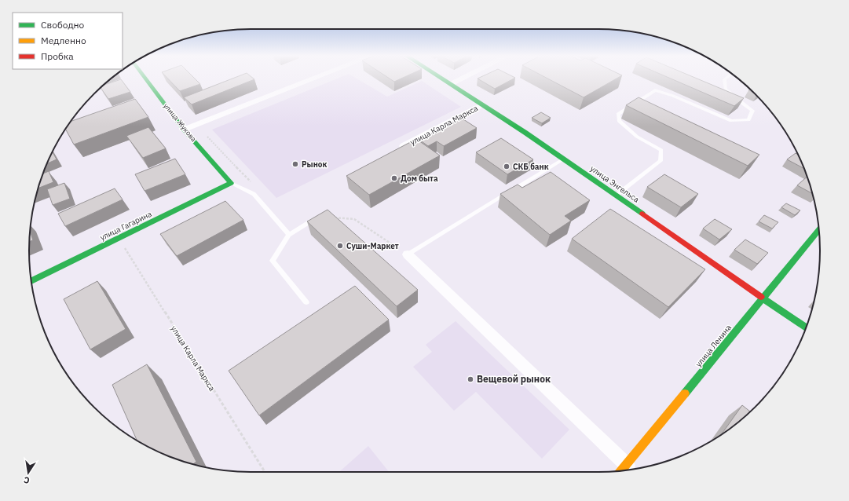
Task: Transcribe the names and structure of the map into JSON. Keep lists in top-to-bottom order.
{
  "streets": {
    "main road": [
      "улица Жукова",
      "улица Энгельса",
      "улица Гагарина",
      "улица Ленина"
    ],
    "street": ["улица Карла Маркса"]
  },
  "crossings": [
    ["улица Жукова", "улица Гагарина"],
    ["улица Карла Маркса", "улица Энгельса"],
    ["улица Карла Маркса", "улица Гагарина"],
    ["улица Энгельса", "улица Ленина"]
  ],
  "places": [
    "Рынок",
    "СКБ банк",
    "Дом быта",
    "Суши-Маркет",
    "Вещевой рынок"
  ],
  "legend": ["Свободно", "Медленно", "Пробка"],
  "north": "bottom"
}
